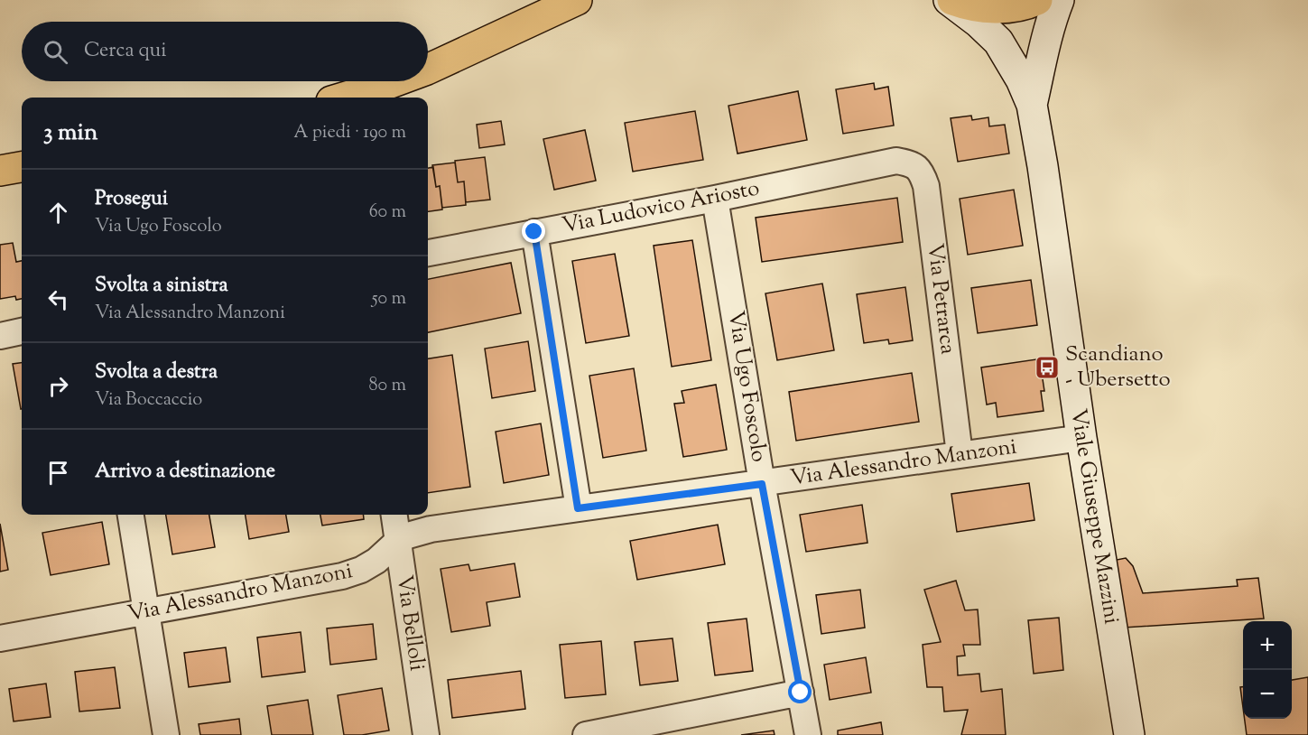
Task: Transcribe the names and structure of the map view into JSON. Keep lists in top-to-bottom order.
{
  "streets": {
    "street": [
      "Via Ludovico Ariosto",
      "Via Petrarca",
      "Via Ugo Foscolo",
      "Via Alessandro Manzoni",
      "Viale Giuseppe Mazzini",
      "Via Belloli"
    ]
  },
  "crossings": [
    ["Via Ludovico Ariosto", "Via Petrarca"],
    ["Via Ludovico Ariosto", "Via Ugo Foscolo"],
    ["Via Petrarca", "Via Alessandro Manzoni"],
    ["Via Ugo Foscolo", "Via Alessandro Manzoni"],
    ["Via Alessandro Manzoni", "Viale Giuseppe Mazzini"],
    ["Via Alessandro Manzoni", "Via Belloli"]
  ],
  "places": {
    "bus stop": ["Scandiano - Ubersetto"]
  },
  "page": {
    "search": "Cerca qui",
    "heading": ["3 min", "A piedi · 190 m"],
    "list": [
      ["Prosegui", "Via Ugo Foscolo", "60 m"],
      ["Svolta a sinistra", "Via Alessandro Manzoni", "50 m"],
      ["Svolta a destra", "Via Boccaccio", "80 m"],
      "Arrivo a destinazione"
    ],
    "map_buttons": ["+", "−"]
  }
}
